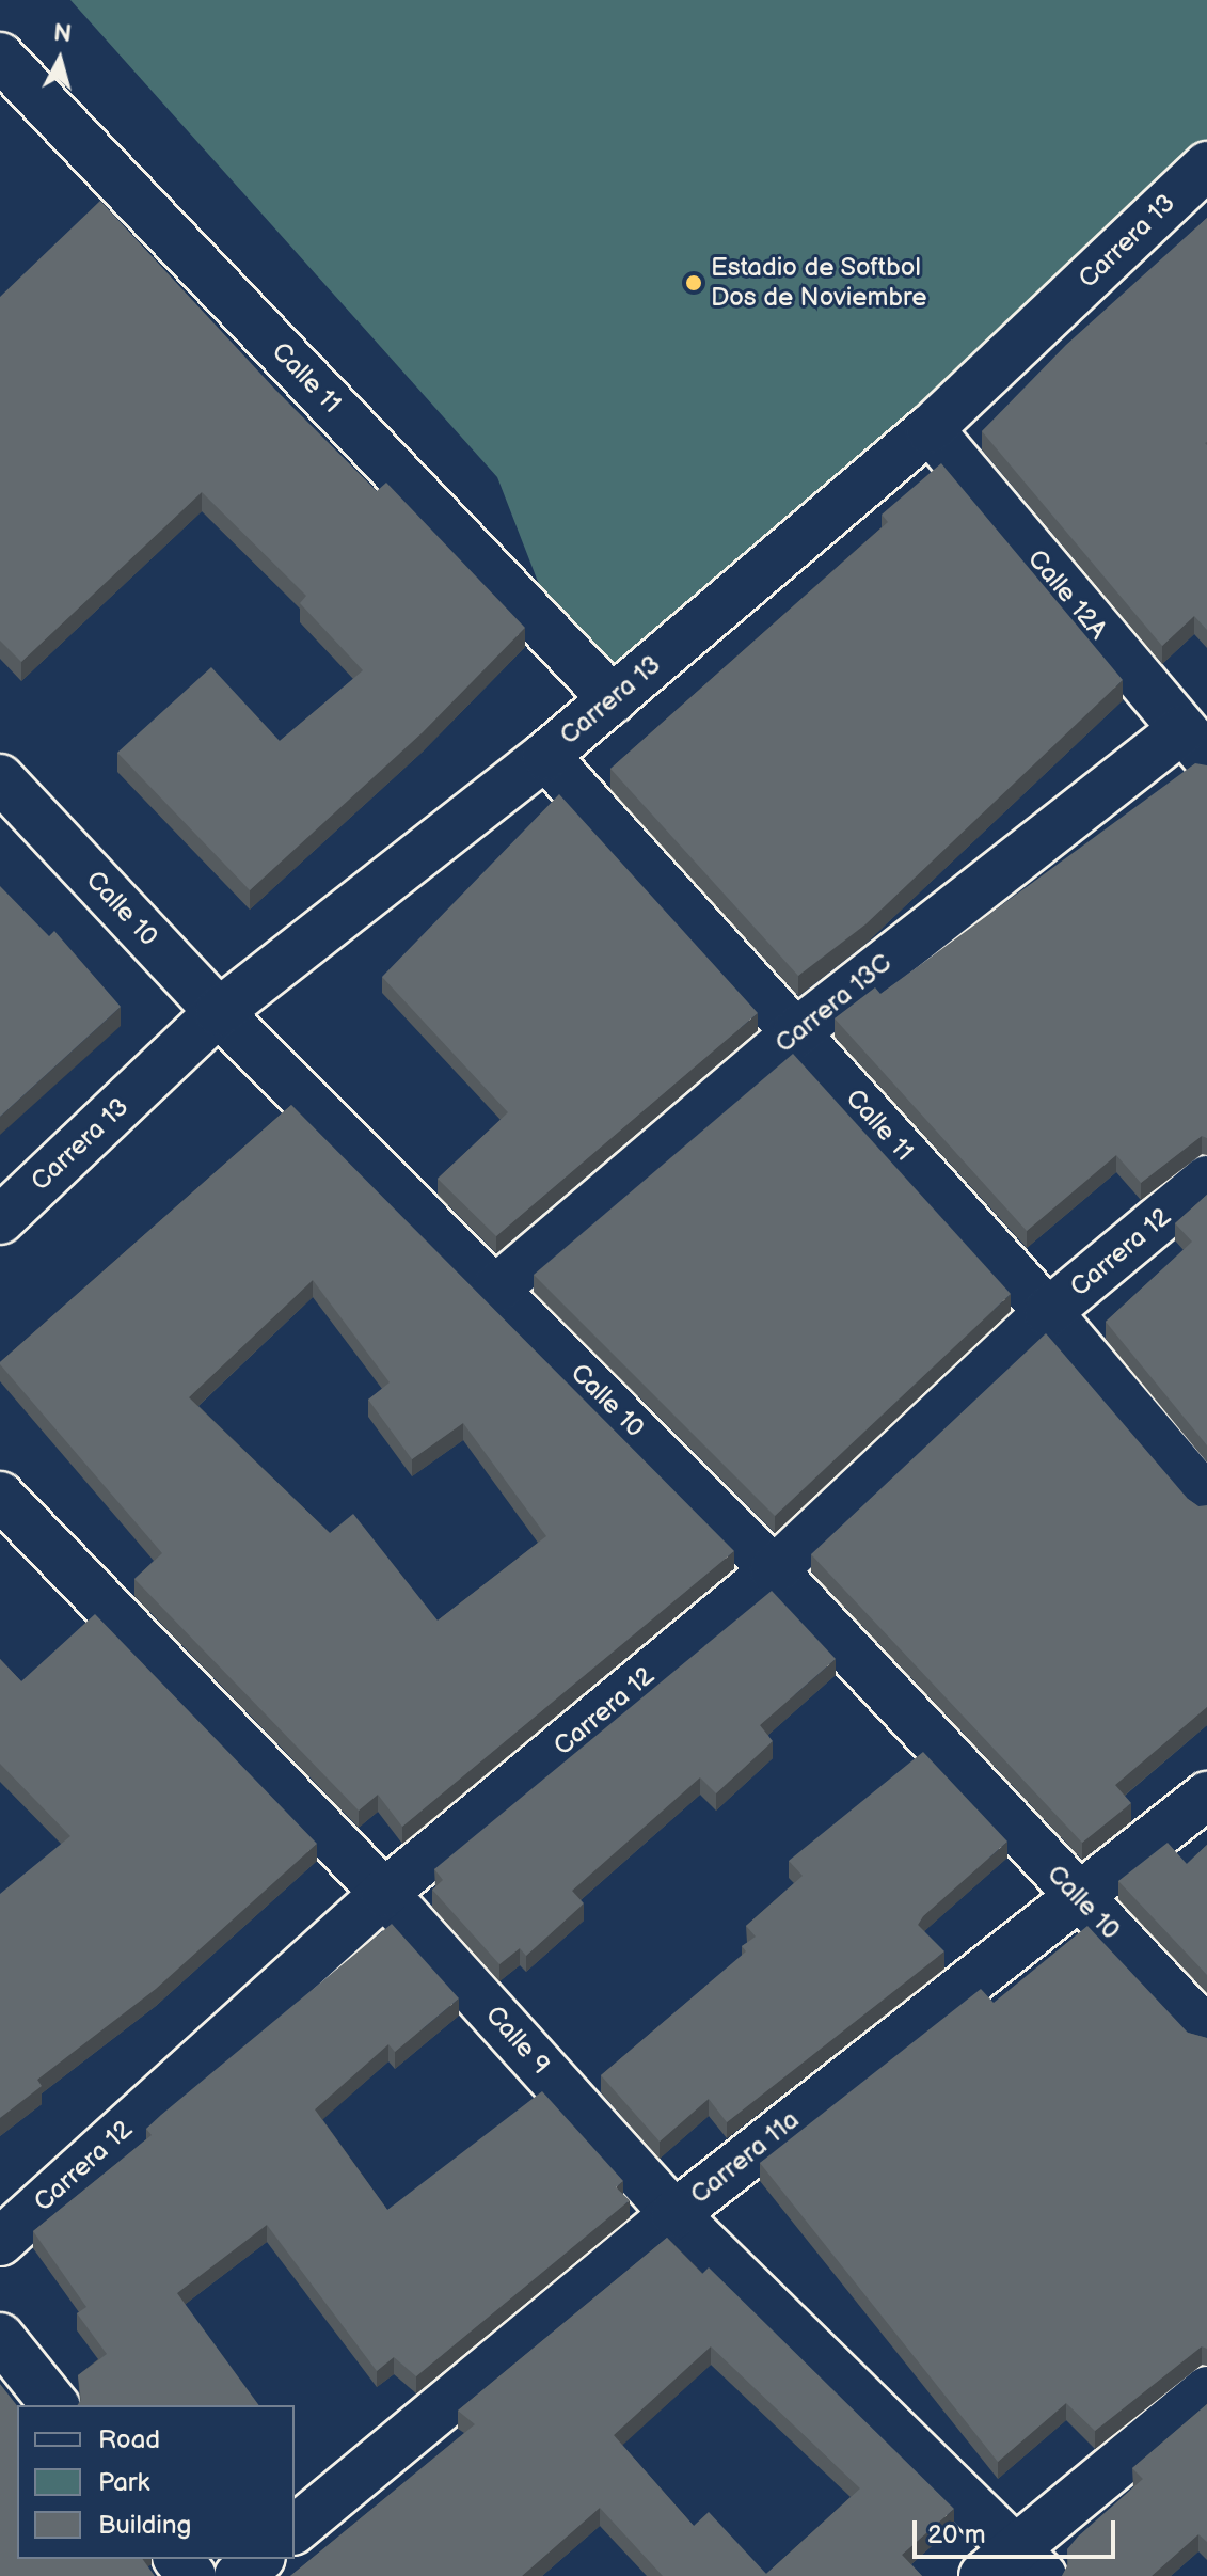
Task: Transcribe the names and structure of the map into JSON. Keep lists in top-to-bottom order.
{
  "streets": {
    "street": [
      "Carrera 13",
      "Calle 11",
      "Calle 12A",
      "Calle 10",
      "Carrera 13C",
      "Carrera 12",
      "Calle 9",
      "Carrera 11a"
    ]
  },
  "crossings": [
    ["Carrera 13", "Calle 11"],
    ["Carrera 13", "Calle 12A"],
    ["Carrera 13", "Calle 10"],
    ["Calle 11", "Carrera 13C"],
    ["Calle 11", "Carrera 12"],
    ["Calle 12A", "Carrera 13C"],
    ["Calle 10", "Carrera 13C"],
    ["Calle 10", "Carrera 12"],
    ["Calle 10", "Carrera 11a"],
    ["Carrera 12", "Calle 9"],
    ["Calle 9", "Carrera 11a"]
  ],
  "places": ["Estadio de Softbol Dos de Noviembre"],
  "legend": ["Road", "Park", "Building"],
  "scale_bar": "20 m",
  "north": "top"
}
